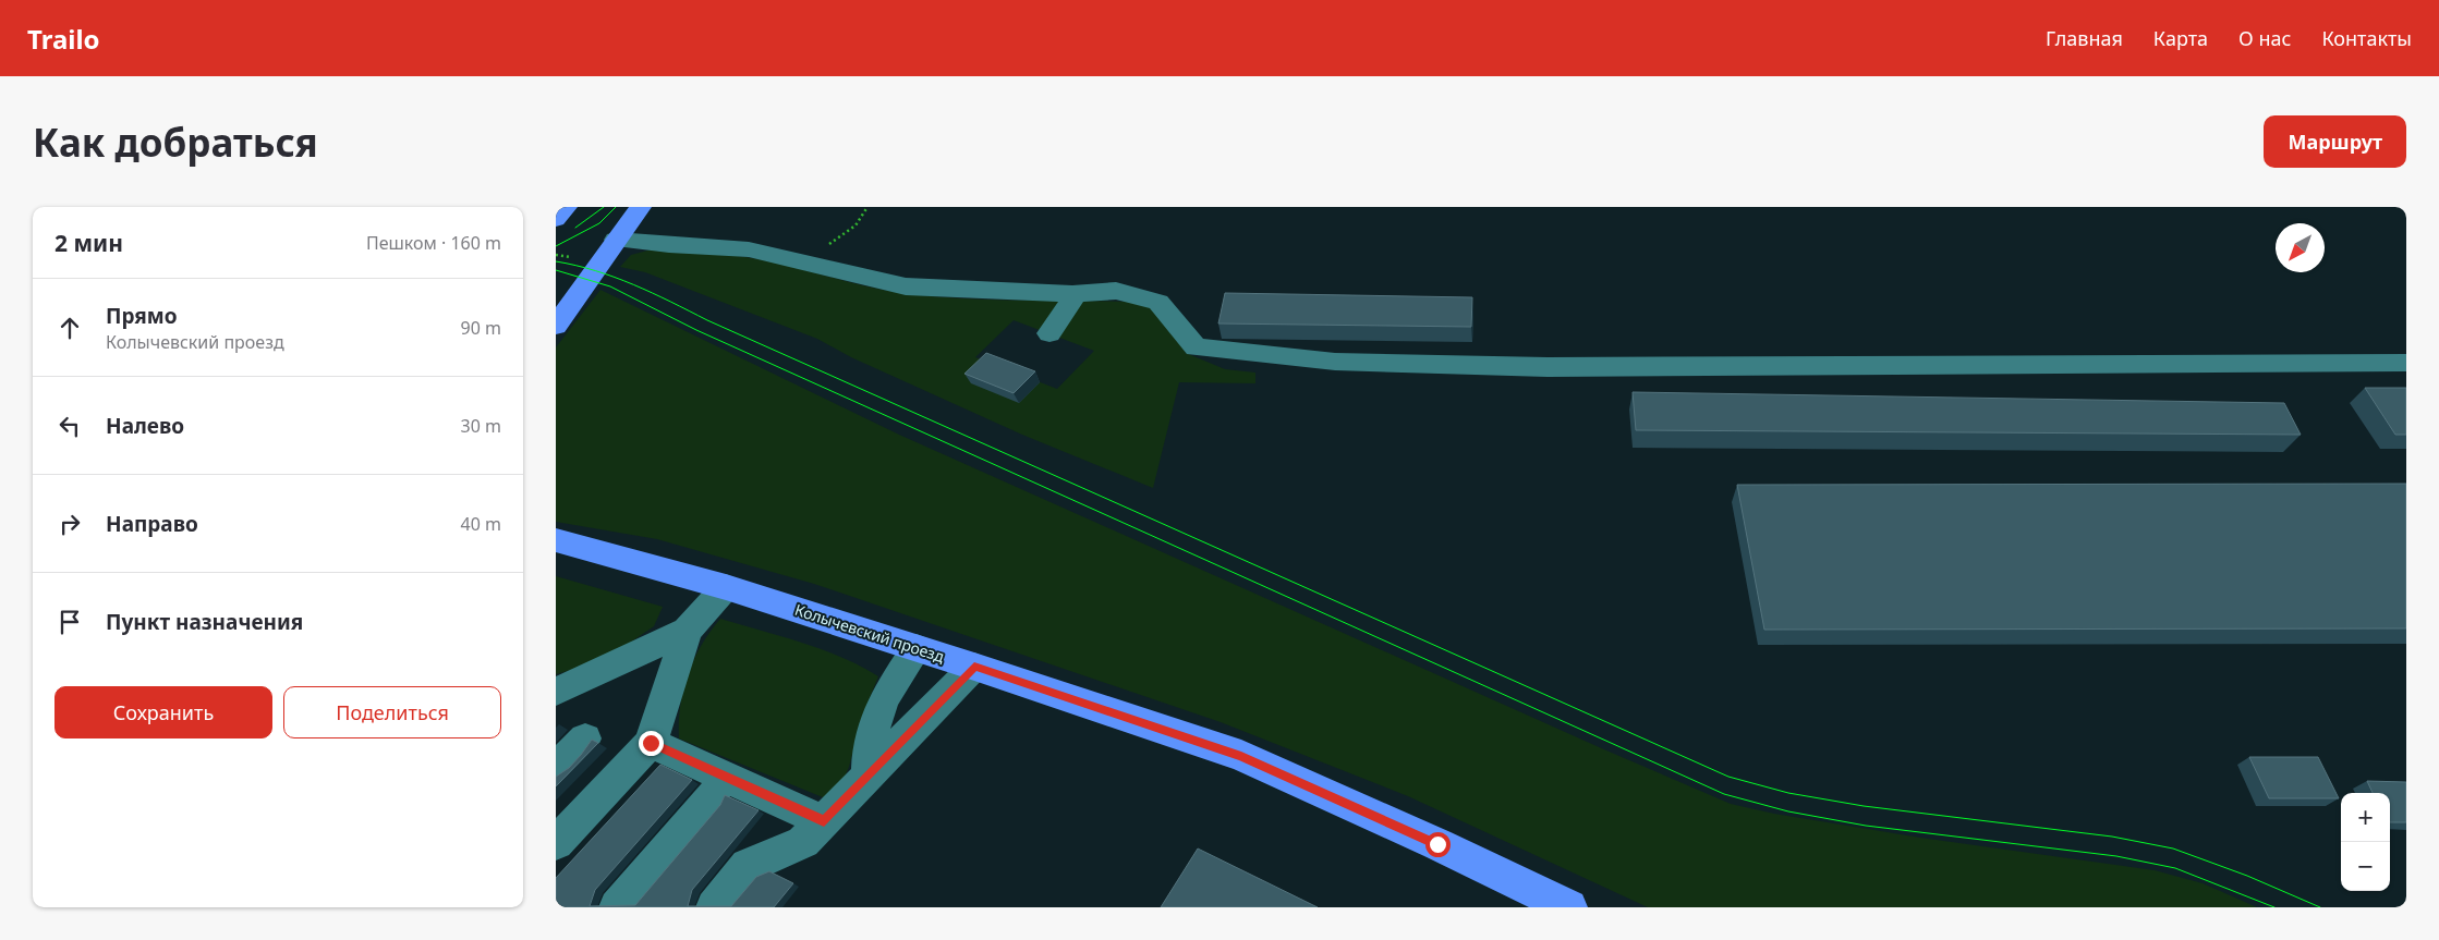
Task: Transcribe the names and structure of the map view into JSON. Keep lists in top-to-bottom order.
{
  "streets": {
    "main road": ["Колычевский проезд"]
  },
  "north": "bottom left",
  "page": {
    "header": "Trailo",
    "nav": [
      "Главная",
      "Карта",
      "О нас",
      "Контакты"
    ],
    "buttons": [
      "Маршрут",
      ["Сохранить", "Поделиться"]
    ],
    "title": "Как добраться",
    "heading": ["2 мин", "Пешком · 160 m"],
    "list": [
      ["Прямо", "Колычевский проезд", "90 m"],
      ["Налево", "30 m"],
      ["Направо", "40 m"],
      "Пункт назначения"
    ],
    "map_buttons": ["+", "−"]
  }
}
